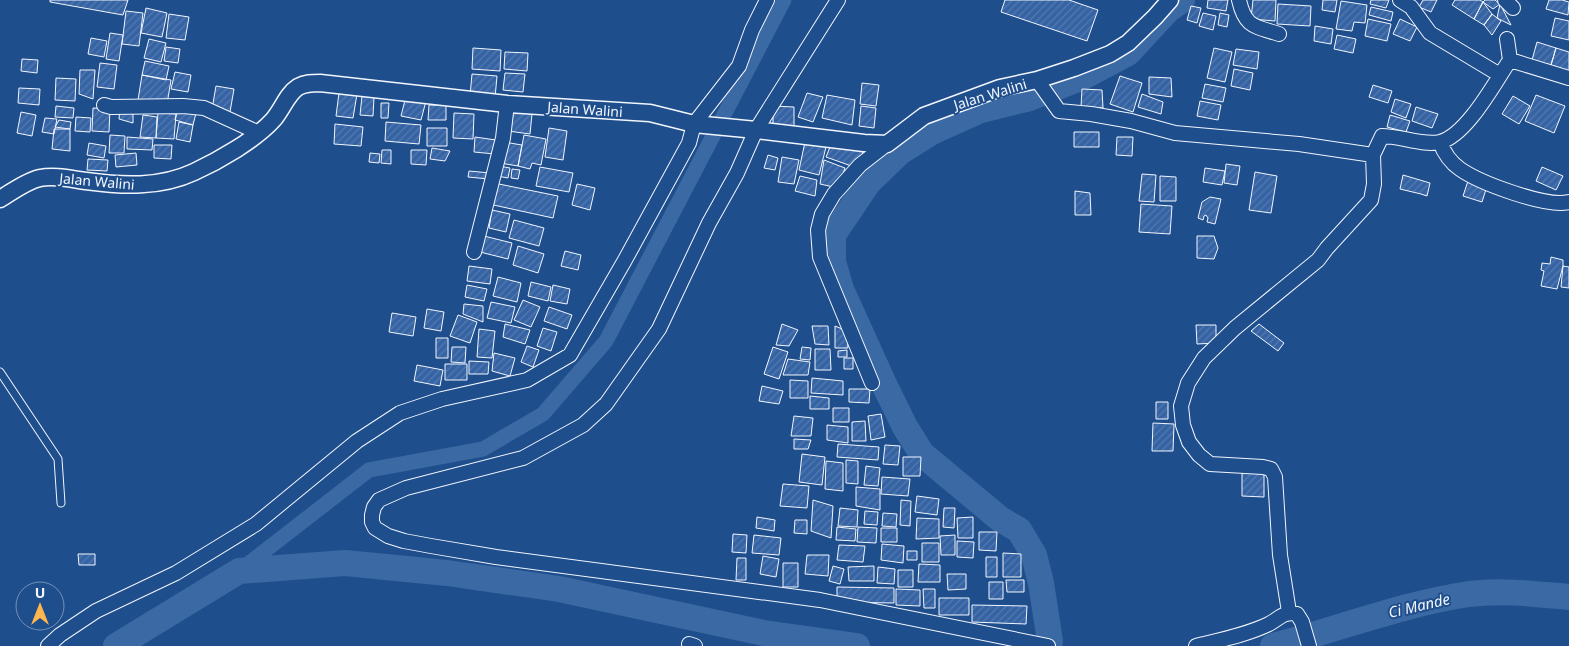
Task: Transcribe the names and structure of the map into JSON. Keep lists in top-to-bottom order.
{
  "streets": {
    "street": ["Jalan Walini"]
  },
  "water": ["Ci Mande"],
  "north": "top"
}
